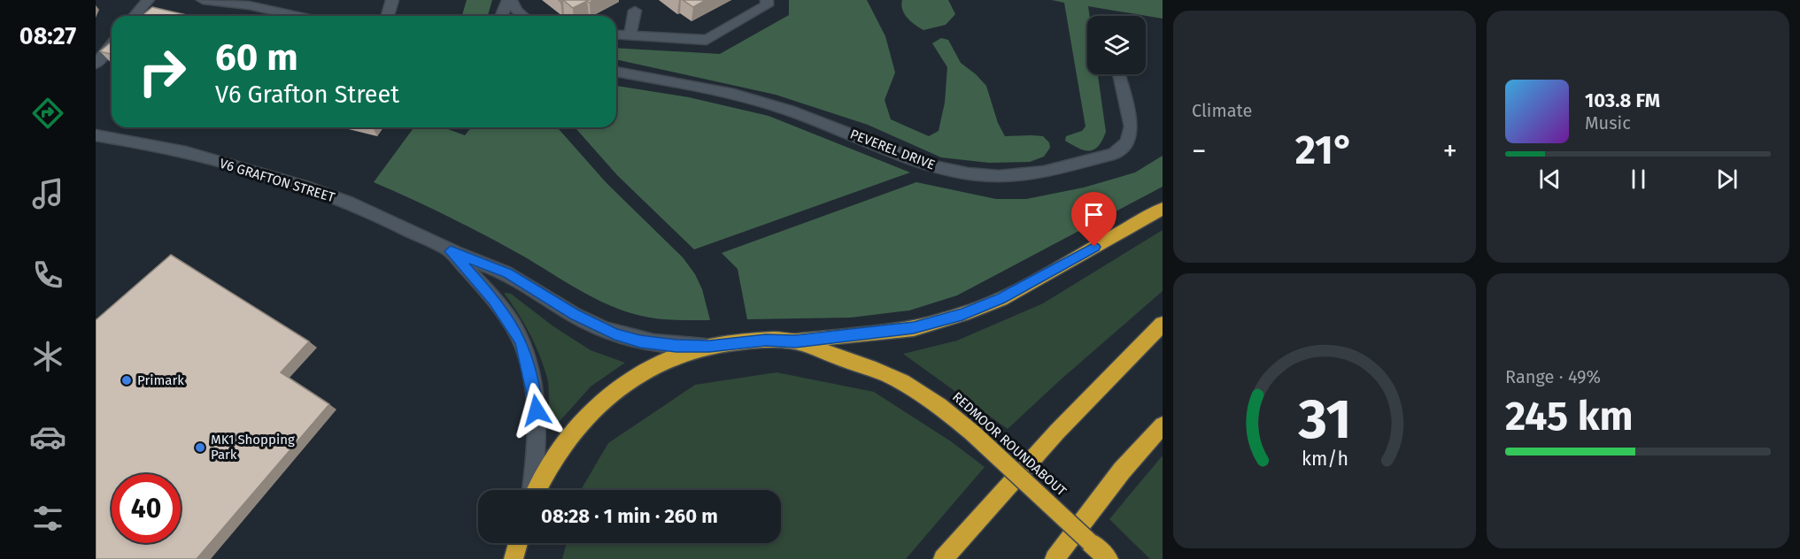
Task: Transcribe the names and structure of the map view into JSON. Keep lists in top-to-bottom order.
{
  "streets": {
    "highway": ["REDMOOR ROUNDABOUT"],
    "street": ["PEVEREL DRIVE", "V6 GRAFTON STREET"]
  },
  "crossings": [
    ["V6 GRAFTON STREET", "REDMOOR ROUNDABOUT"]
  ],
  "places": ["Primark", "MK1 Shopping Park"],
  "page": {
    "tabs": "08:27",
    "tile": [
      "Climate",
      ["Range · 49%", "245 km"]
    ],
    "turn": ["60 m", "V6 Grafton Street"],
    "song": ["103.8 FM", "Music"],
    "heat": ["−", "21°", "+"],
    "limit": "40",
    "trip": "08:28 · 1 min · 260 m",
    "gauge": ["31", "km/h"]
  }
}
